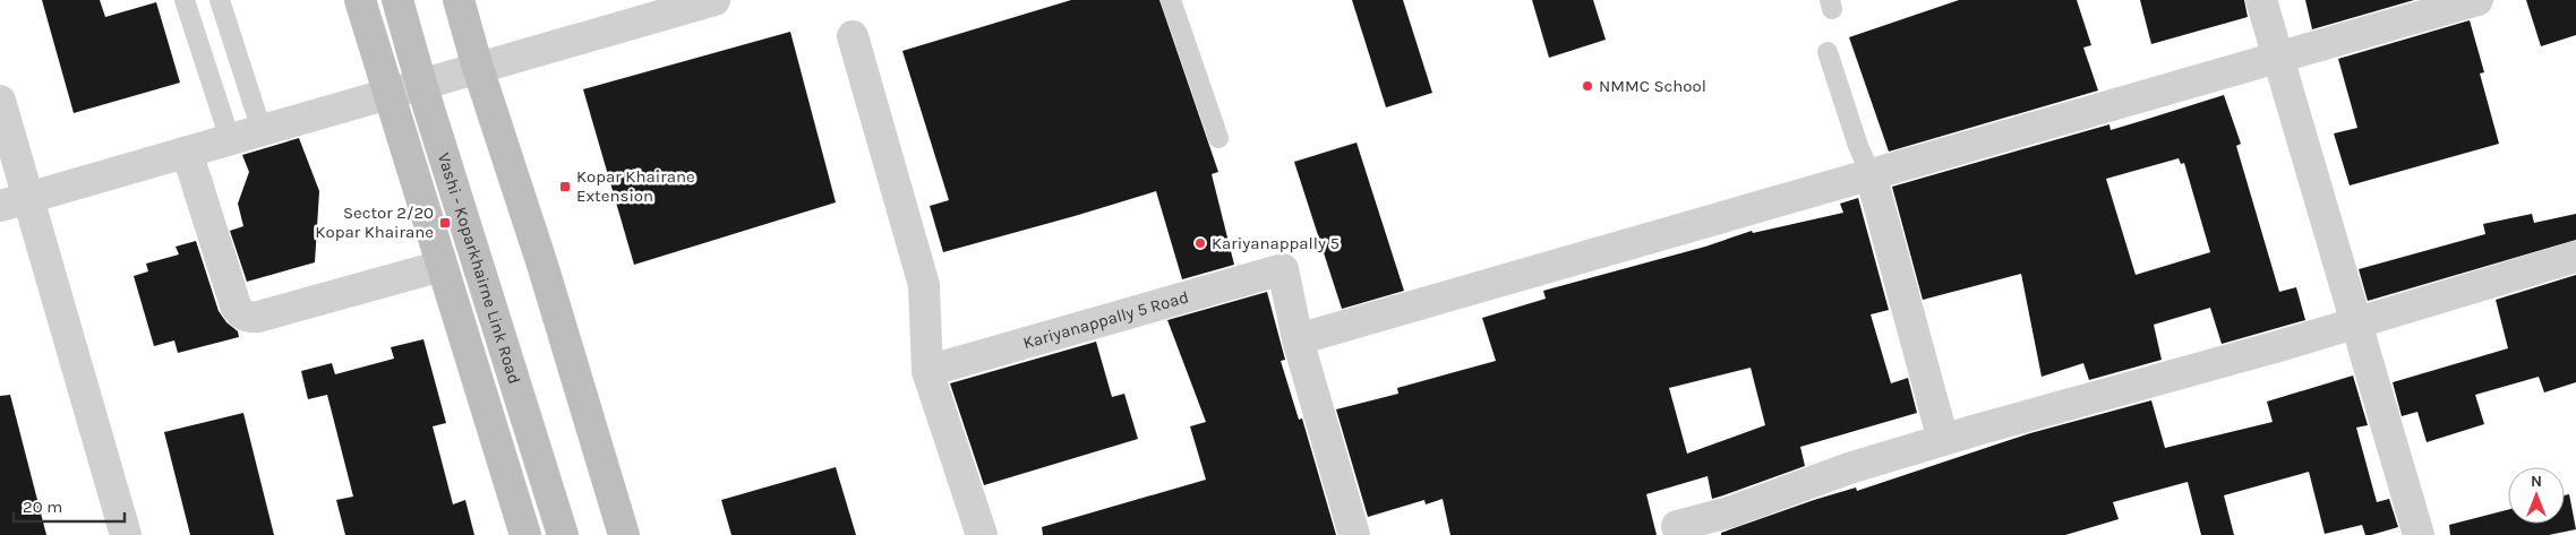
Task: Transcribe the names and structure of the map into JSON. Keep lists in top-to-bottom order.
{
  "streets": {
    "main road": ["Vashi - Koparkhairne Link Road"],
    "street": ["Kariyanappally 5 Road"]
  },
  "places": {
    "other": ["NMMC School", "Kariyanappally 5"],
    "transit": ["Kopar Khairane Extension", "Sector 2/20 Kopar Khairane"]
  },
  "scale_bar": "20 m",
  "north": "top"
}
